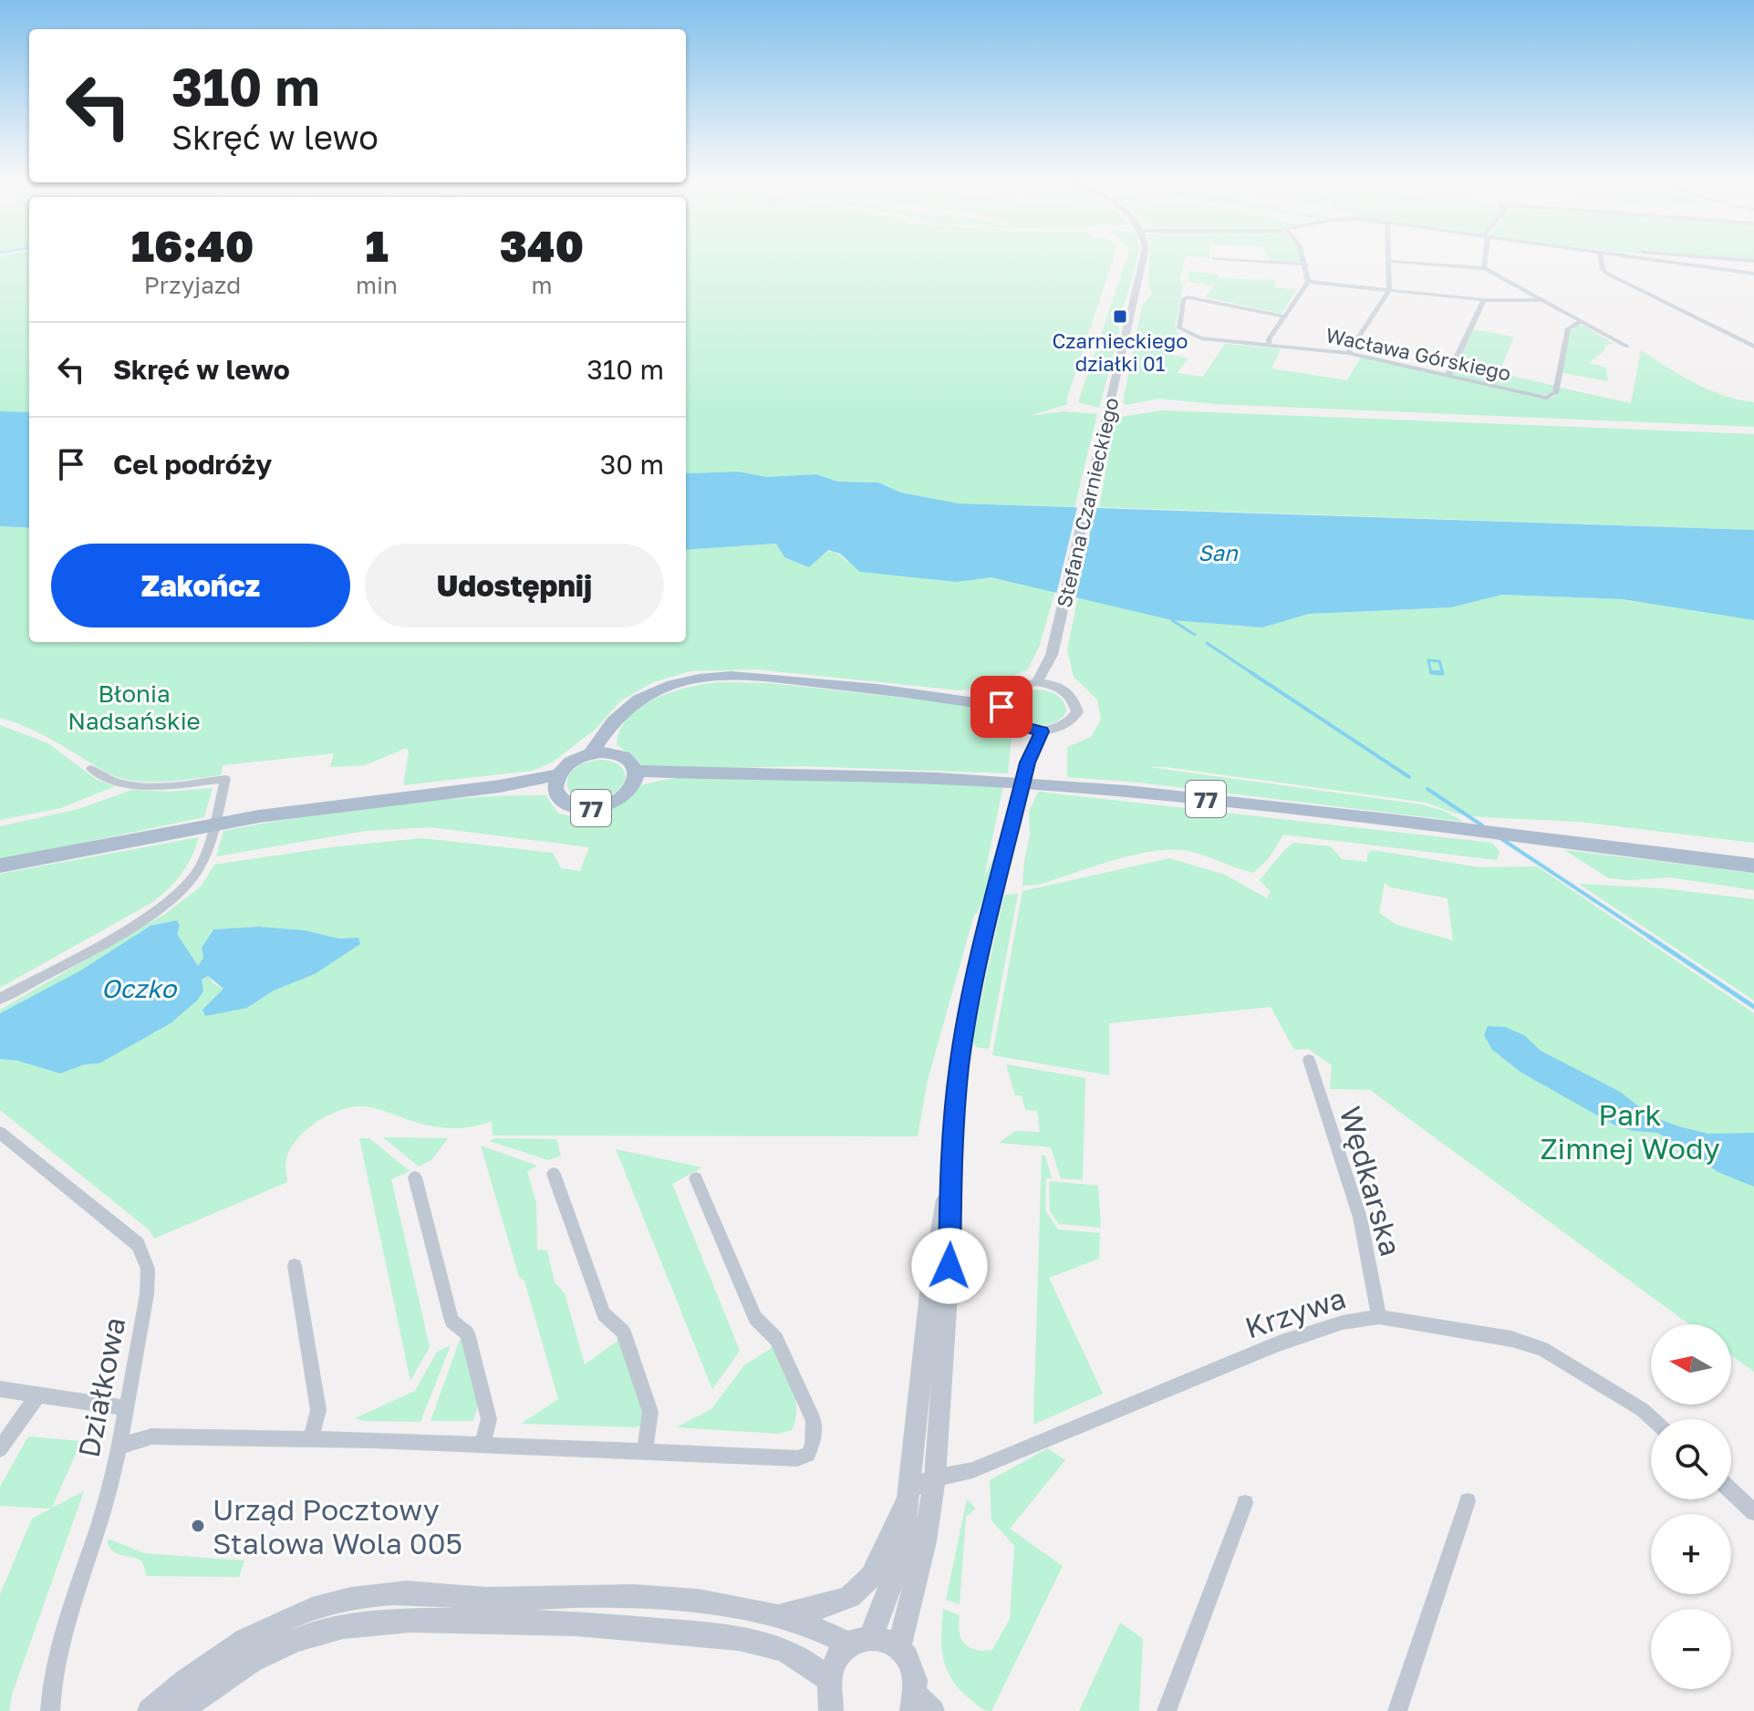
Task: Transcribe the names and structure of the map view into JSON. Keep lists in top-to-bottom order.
{
  "streets": {
    "main road": ["77"],
    "street": [
      "Wacława Górskiego",
      "Stefana Czarnieckiego",
      "Wędkarska",
      "Krzywa",
      "Działkowa"
    ]
  },
  "crossings": [
    ["Wędkarska", "Krzywa"]
  ],
  "water": ["San", "Oczko"],
  "parks": ["Błonia Nadsańskie", "Park Zimnej Wody"],
  "places": {
    "transit": ["Czarnieckiego działki 01"],
    "other": ["Urząd Pocztowy Stalowa Wola 005"]
  },
  "north": "left",
  "page": {
    "turn": ["310 m", "Skręć w lewo"],
    "eta": [
      "16:40",
      "Przyjazd",
      "1",
      "min",
      "340",
      "m"
    ],
    "list": [
      {
        "name": "Skręć w lewo",
        "value": "310 m"
      },
      {
        "name": "Cel podróży",
        "value": "30 m"
      }
    ],
    "buttons": ["Zakończ", "Udostępnij"],
    "map_buttons": ["+", "−"]
  }
}
